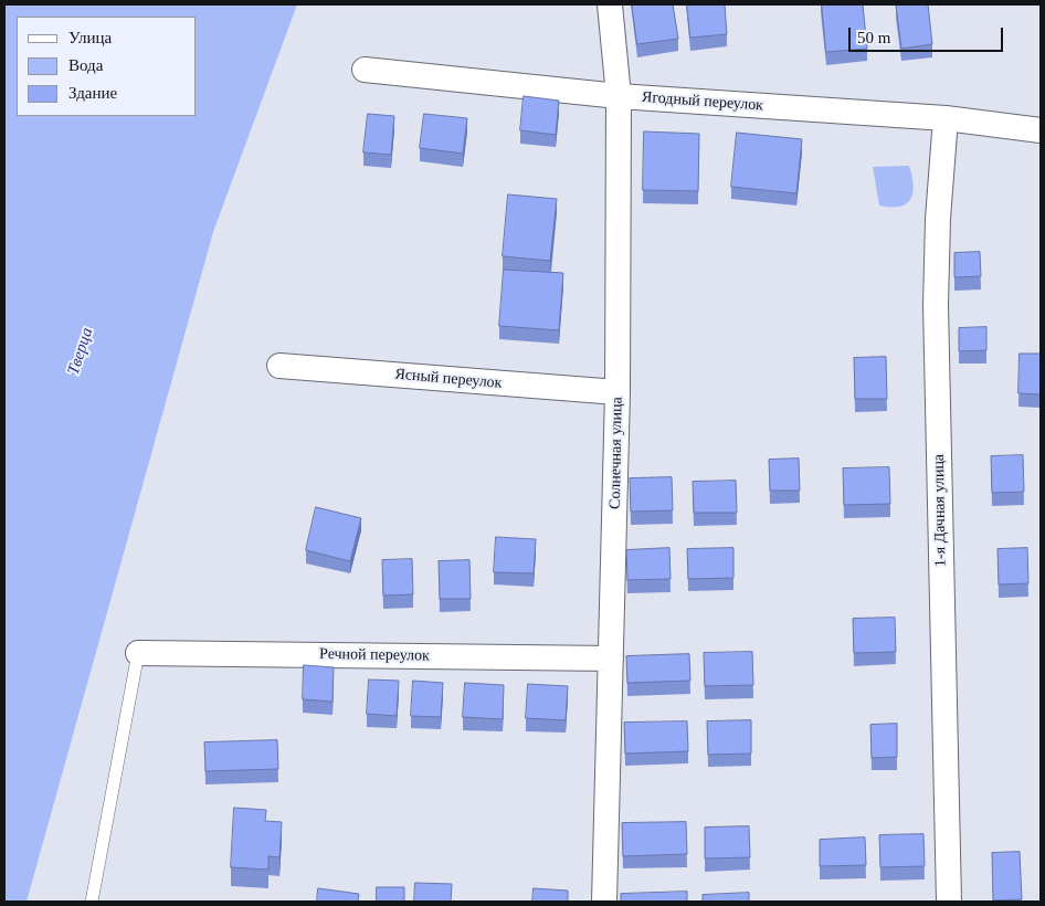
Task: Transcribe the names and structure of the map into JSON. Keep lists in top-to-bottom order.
{
  "streets": {
    "street": [
      "Ягодный переулок",
      "Ясный переулок",
      "Солнечная улица",
      "1-я Дачная улица",
      "Речной переулок"
    ]
  },
  "crossings": [
    ["Ягодный переулок", "Солнечная улица"],
    ["Ягодный переулок", "1-я Дачная улица"],
    ["Ясный переулок", "Солнечная улица"],
    ["Солнечная улица", "Речной переулок"]
  ],
  "water": ["Тверца"],
  "legend": ["Улица", "Вода", "Здание"],
  "scale_bar": "50 m"
}
